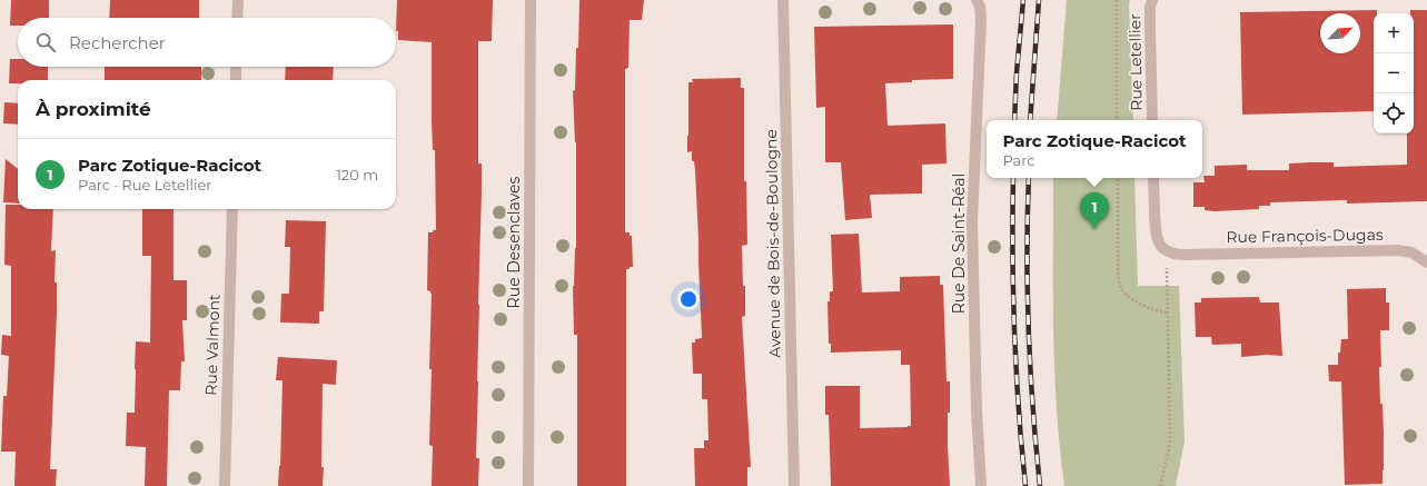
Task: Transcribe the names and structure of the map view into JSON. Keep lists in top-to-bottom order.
{
  "streets": {
    "street": [
      "Rue Letellier",
      "Rue François-Dugas",
      "Rue Desenclaves",
      "Avenue de Bois-de-Boulogne",
      "Rue De Saint-Réal",
      "Rue Valmont"
    ]
  },
  "north": "top right",
  "page": {
    "map_buttons": ["+", "−"],
    "search": "Rechercher",
    "heading": "À proximité",
    "popup": ["Parc Zotique-Racicot", "Parc"],
    "list": [
      {
        "mark": "1",
        "name": "Parc Zotique-Racicot",
        "note": "Parc · Rue Letellier",
        "value": "120 m"
      }
    ],
    "pins": "1"
  }
}
